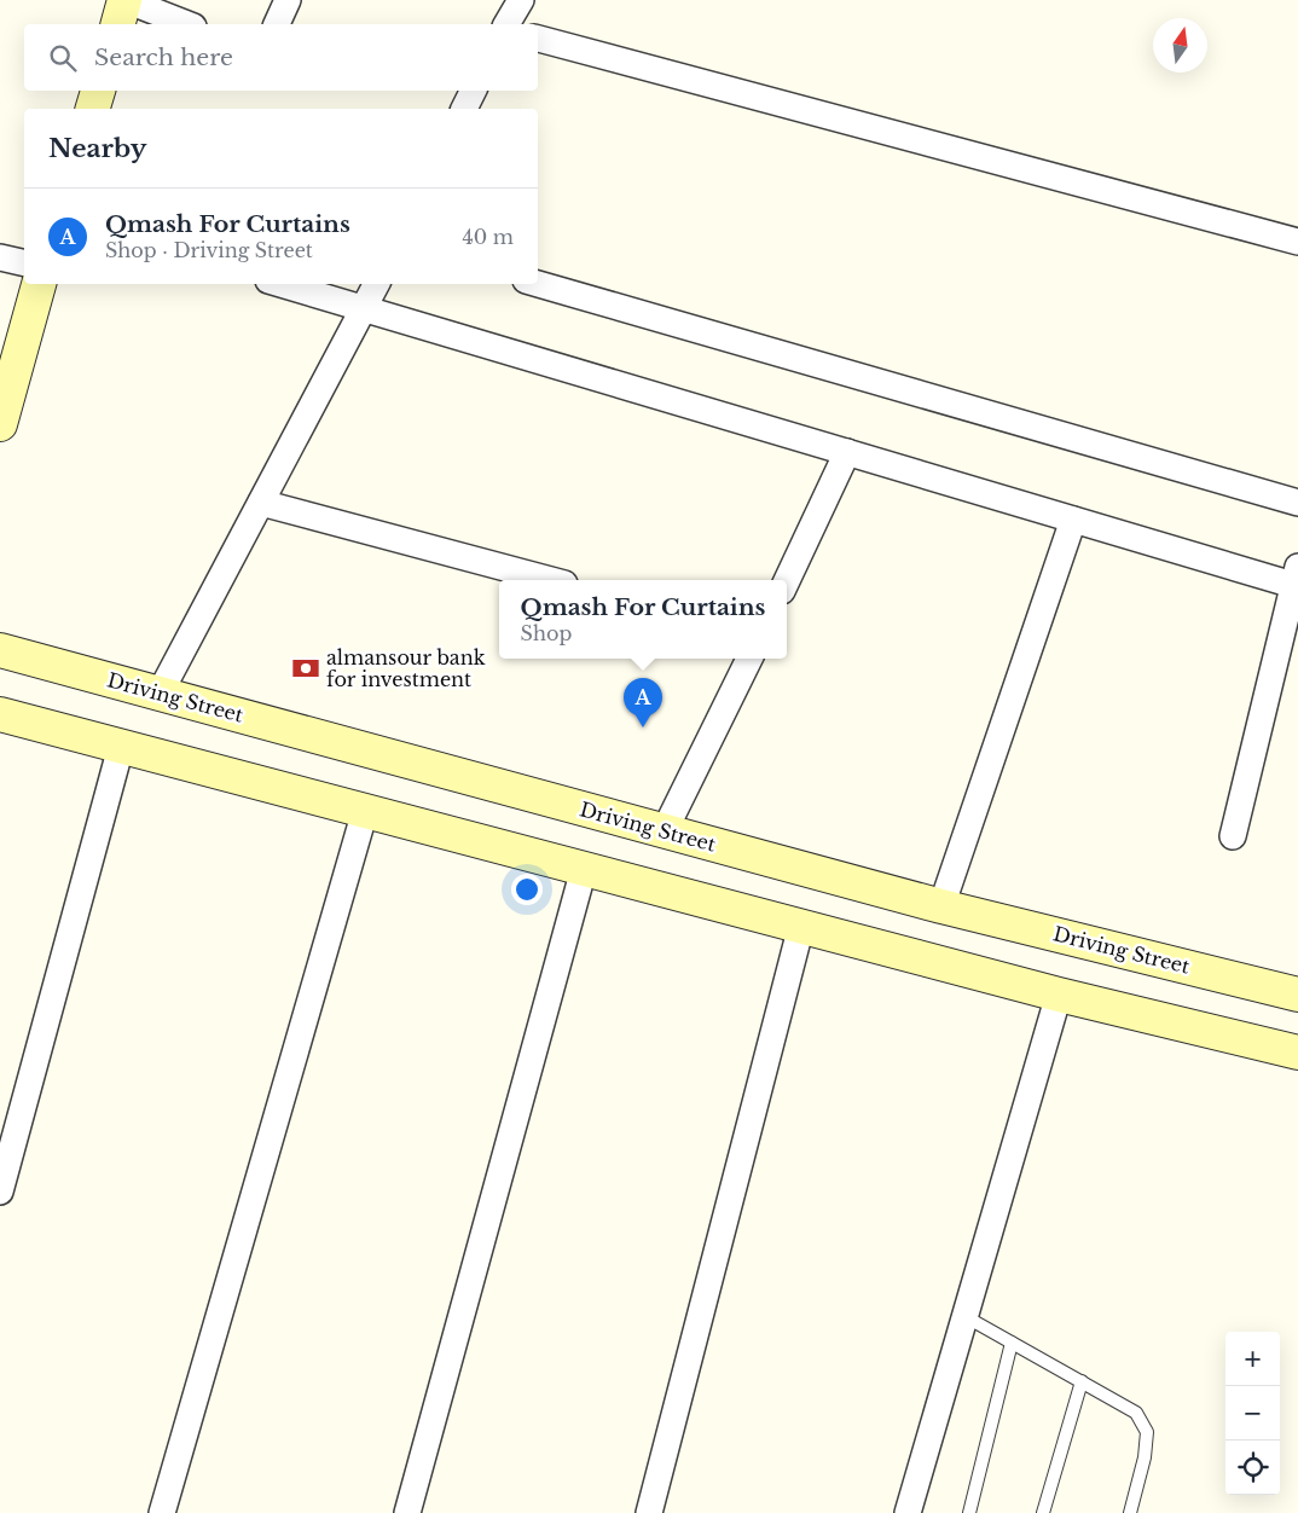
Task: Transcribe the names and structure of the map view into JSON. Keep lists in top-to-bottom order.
{
  "streets": {
    "street": ["Driving Street"]
  },
  "places": {
    "bank": ["almansour bank for investment"]
  },
  "north": "top",
  "page": {
    "search": "Search here",
    "heading": "Nearby",
    "list": [
      {
        "mark": "A",
        "name": "Qmash For Curtains",
        "note": "Shop · Driving Street",
        "value": "40 m"
      }
    ],
    "popup": ["Qmash For Curtains", "Shop"],
    "pins": "A",
    "map_buttons": ["+", "−"]
  }
}
